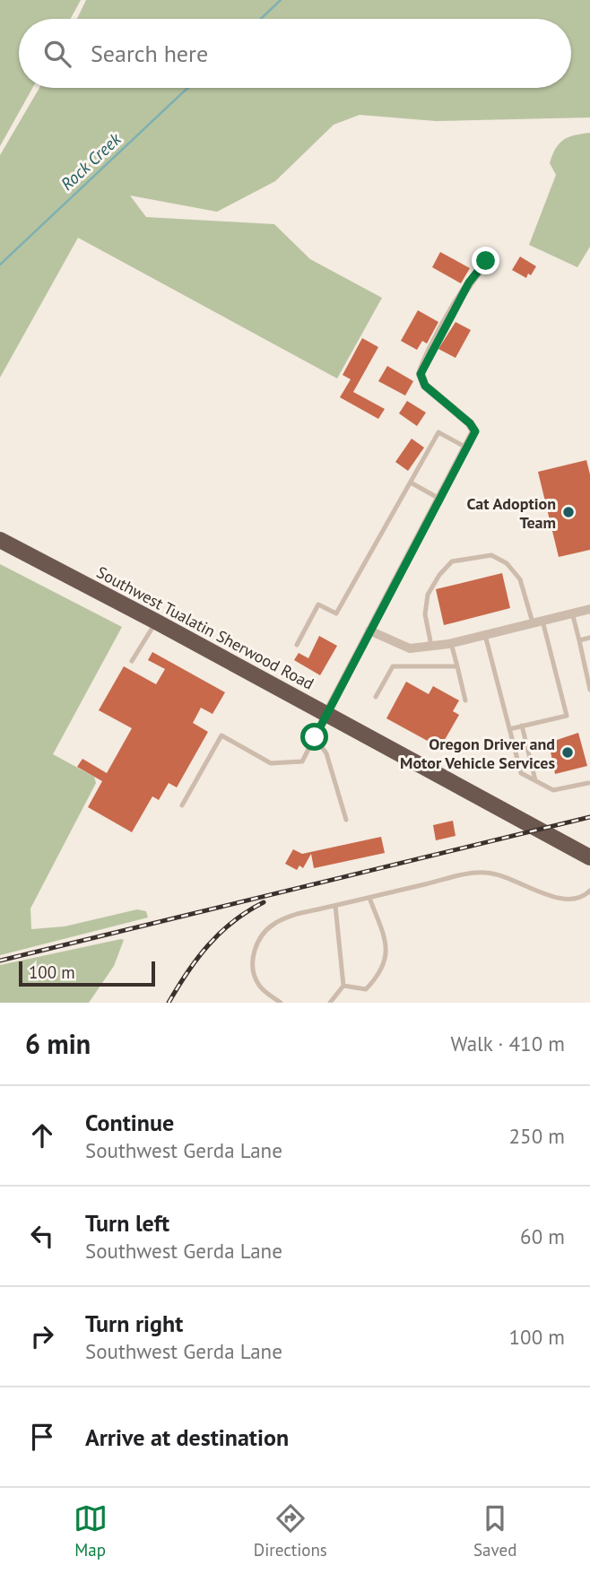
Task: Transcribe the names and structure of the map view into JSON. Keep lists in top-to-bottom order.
{
  "streets": {
    "highway": ["Southwest Tualatin Sherwood Road"]
  },
  "water": ["Rock Creek"],
  "places": ["Cat Adoption Team", "Oregon Driver and Motor Vehicle Services"],
  "scale_bar": "100 m",
  "page": {
    "search": "Search here",
    "scale": "100 m",
    "heading": ["6 min", "Walk · 410 m"],
    "list": [
      ["Continue", "Southwest Gerda Lane", "250 m"],
      ["Turn left", "Southwest Gerda Lane", "60 m"],
      ["Turn right", "Southwest Gerda Lane", "100 m"],
      "Arrive at destination"
    ],
    "nav": ["Map", "Directions", "Saved"]
  }
}
